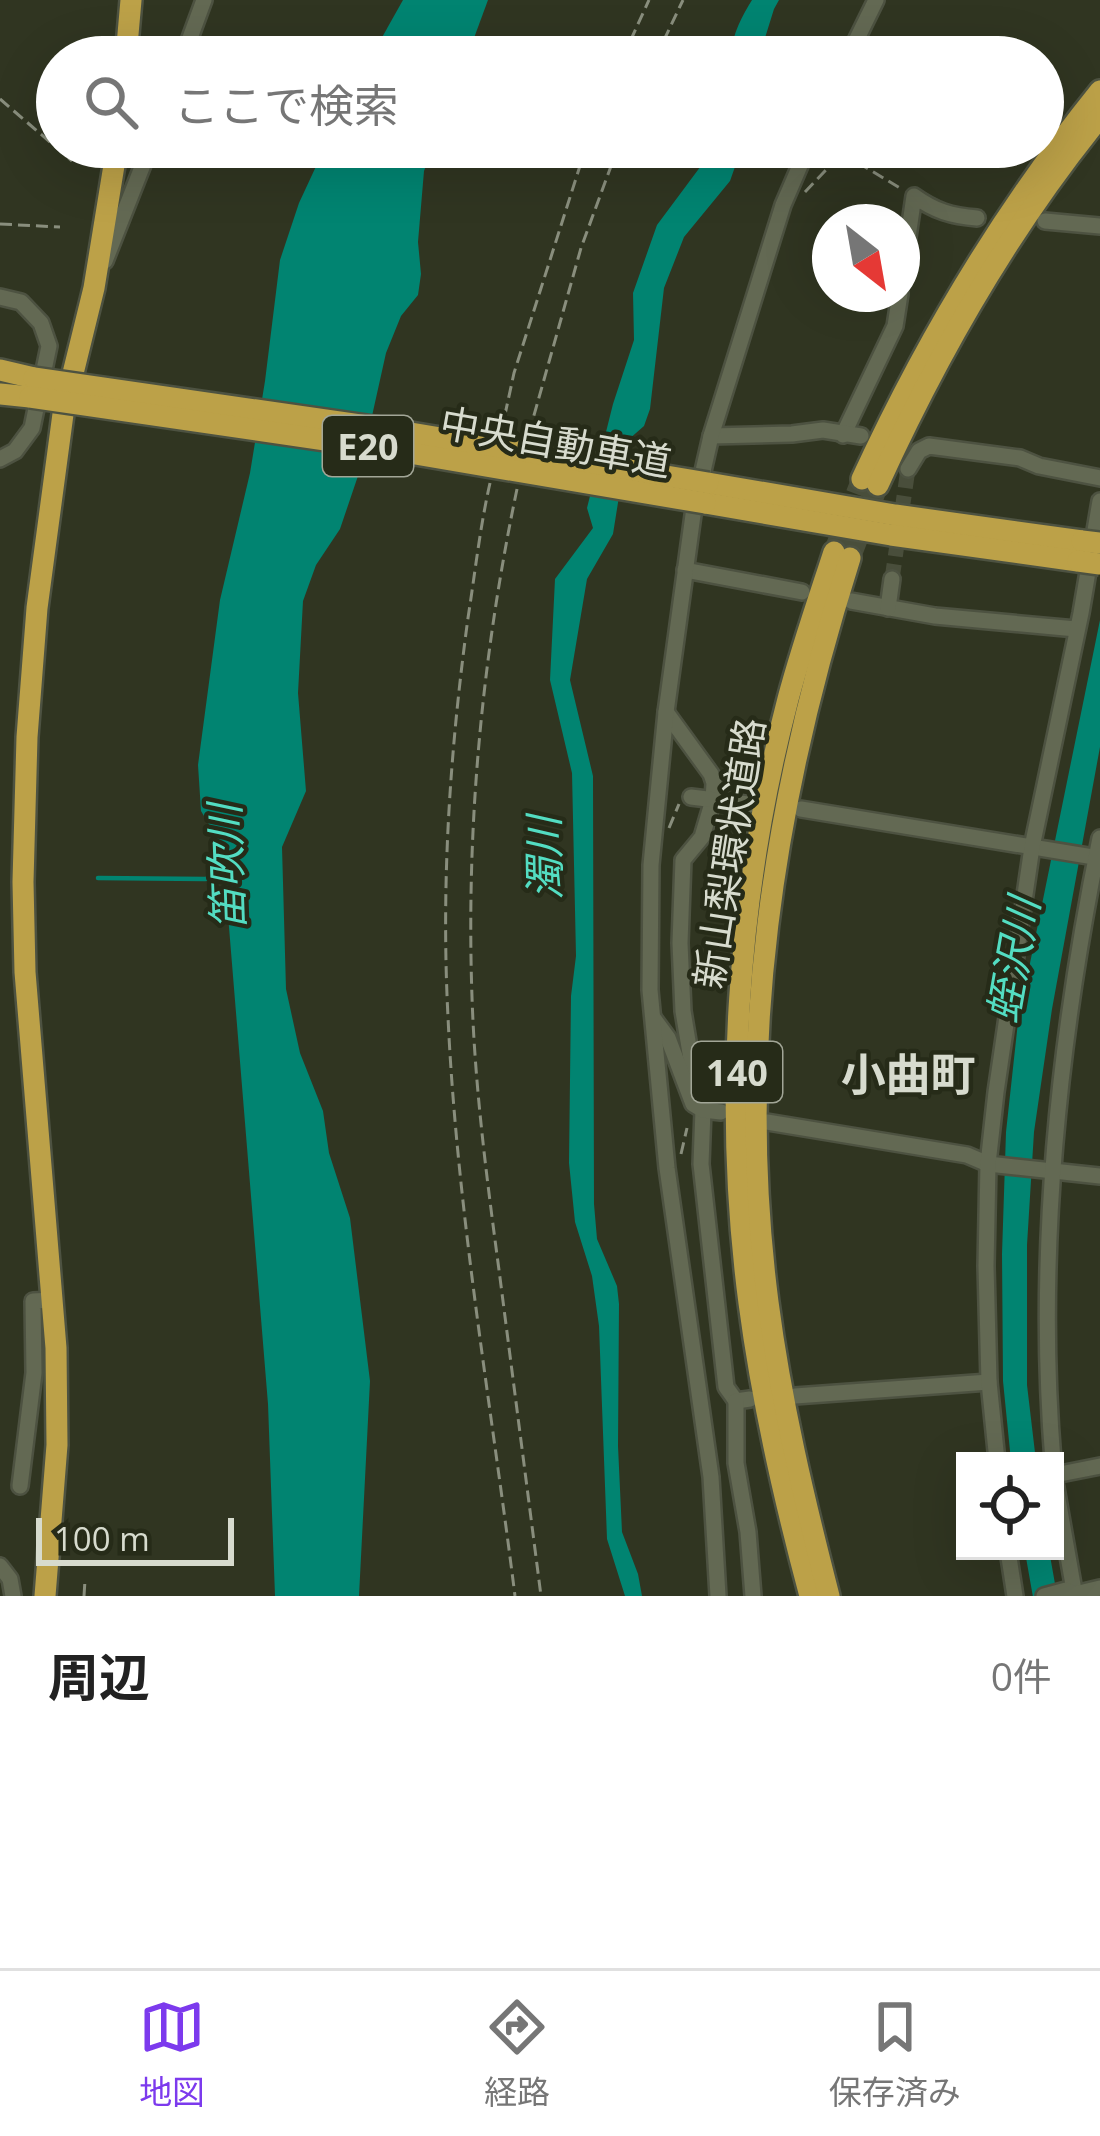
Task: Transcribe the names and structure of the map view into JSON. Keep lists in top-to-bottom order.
{
  "streets": {
    "highway": [
      "中央自動車道",
      "E20",
      "新山梨環状道路",
      "140"
    ]
  },
  "districts": ["小曲町"],
  "water": ["濁川", "笛吹川", "蛭沢川"],
  "scale_bar": "100 m",
  "north": "bottom right",
  "page": {
    "search": "ここで検索",
    "scale": "100 m",
    "heading": ["周辺", "0件"],
    "nav": ["地図", "経路", "保存済み"]
  }
}
